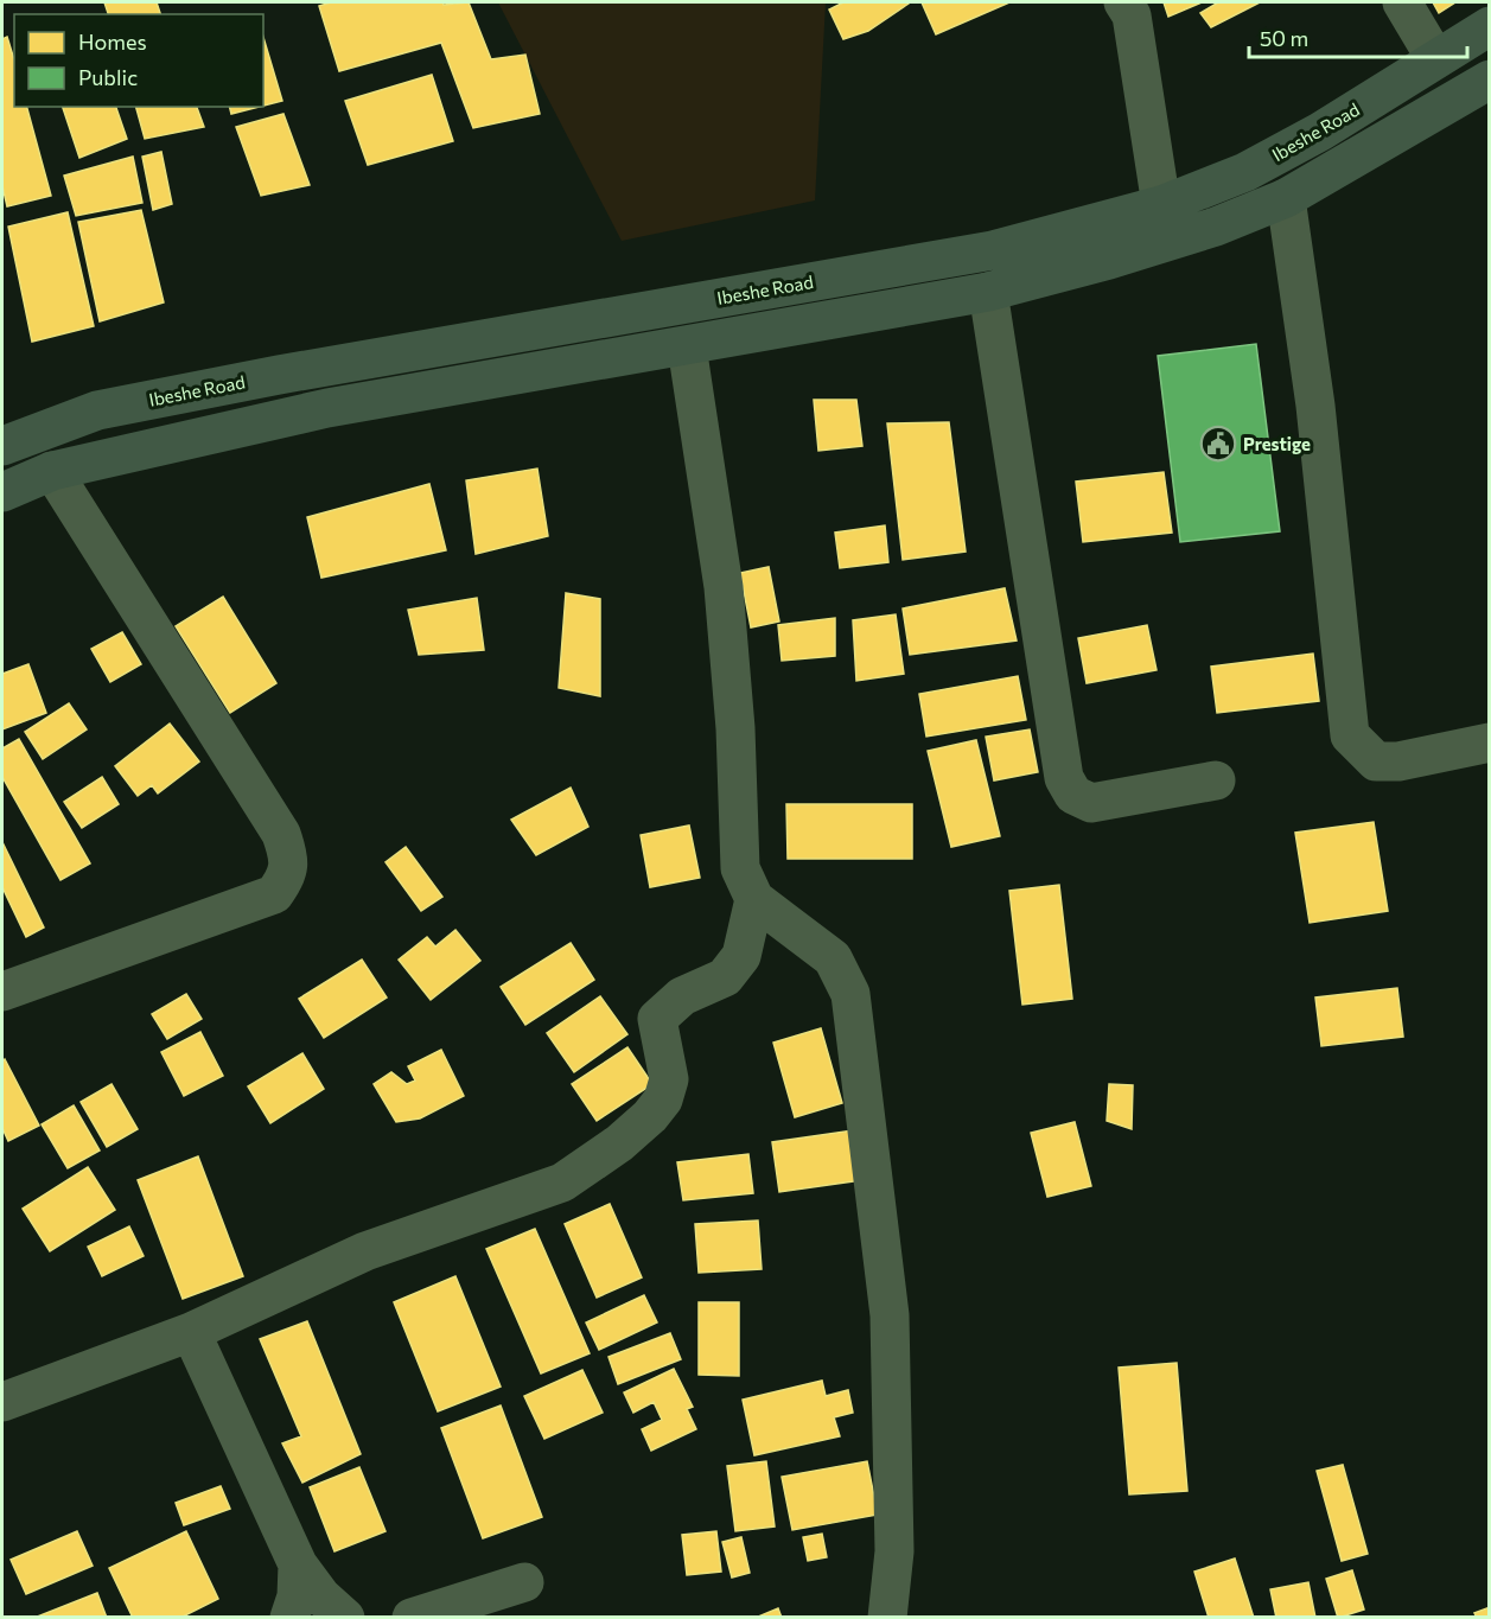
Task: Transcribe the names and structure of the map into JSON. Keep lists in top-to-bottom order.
{
  "streets": {
    "main road": ["Ibeshe Road"]
  },
  "places": {
    "public building": ["Prestige"]
  },
  "legend": ["Homes", "Public"],
  "scale_bar": "50 m"
}
